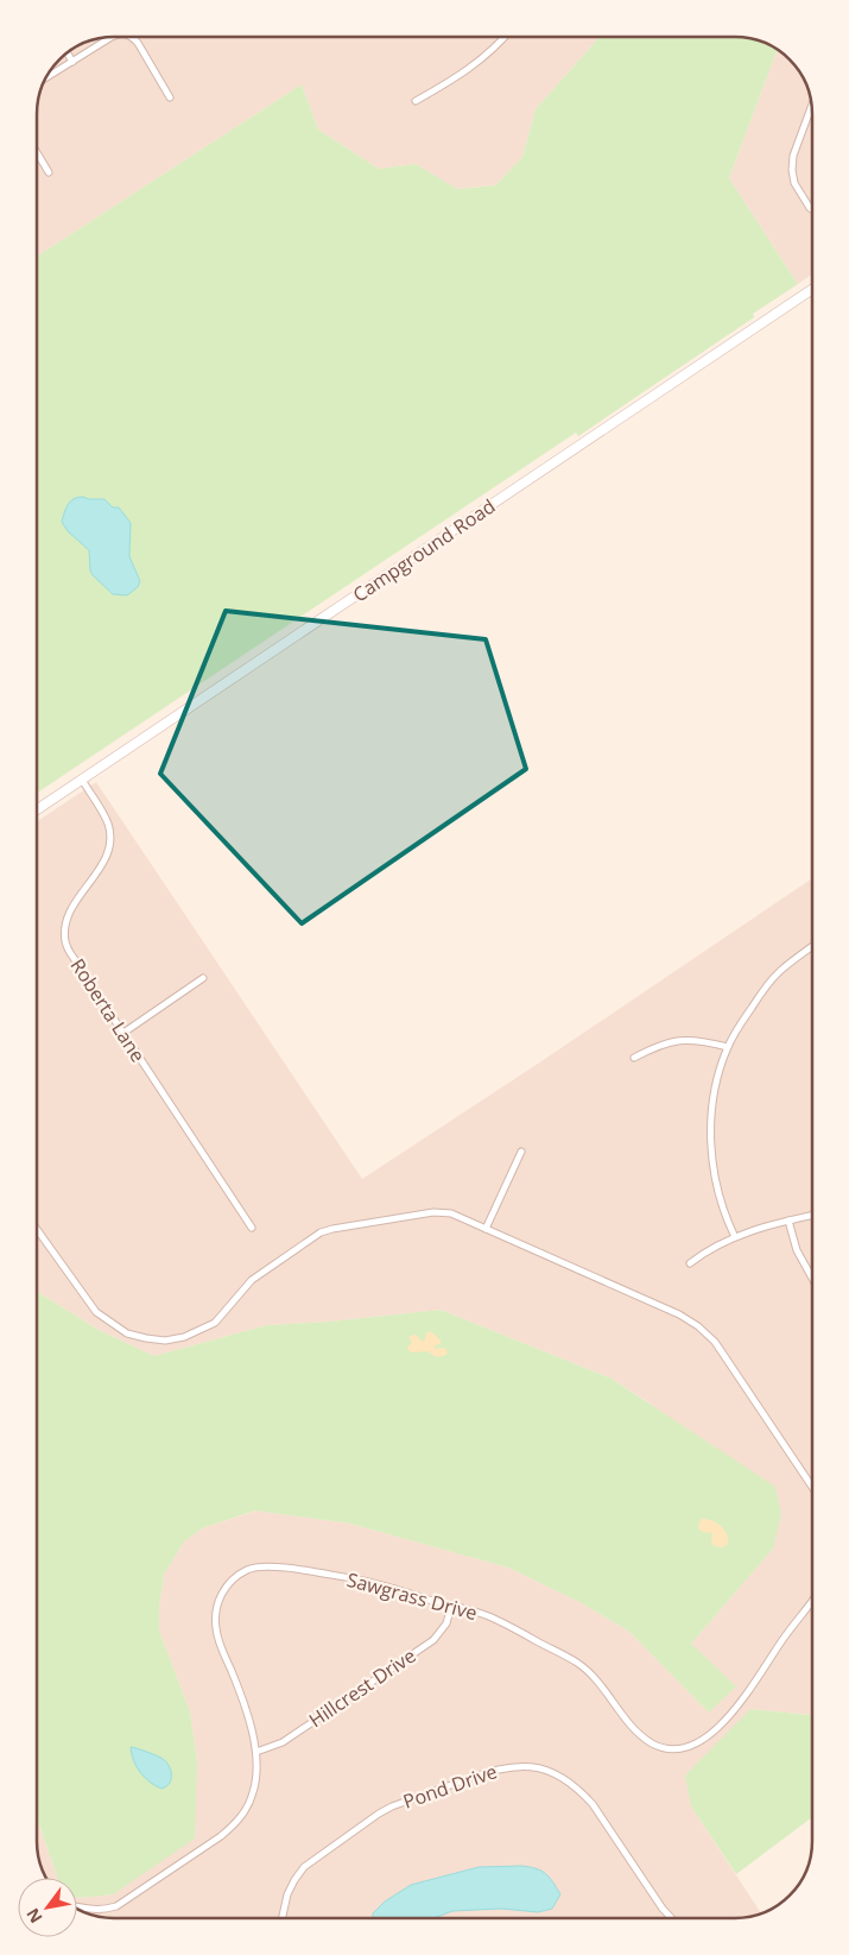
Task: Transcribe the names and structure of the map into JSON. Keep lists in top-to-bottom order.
{
  "streets": {
    "street": [
      "Campground Road",
      "Roberta Lane",
      "Sawgrass Drive",
      "Hillcrest Drive",
      "Pond Drive"
    ]
  },
  "crossings": [
    ["Campground Road", "Roberta Lane"],
    ["Sawgrass Drive", "Hillcrest Drive"]
  ],
  "north": "bottom left"
}
